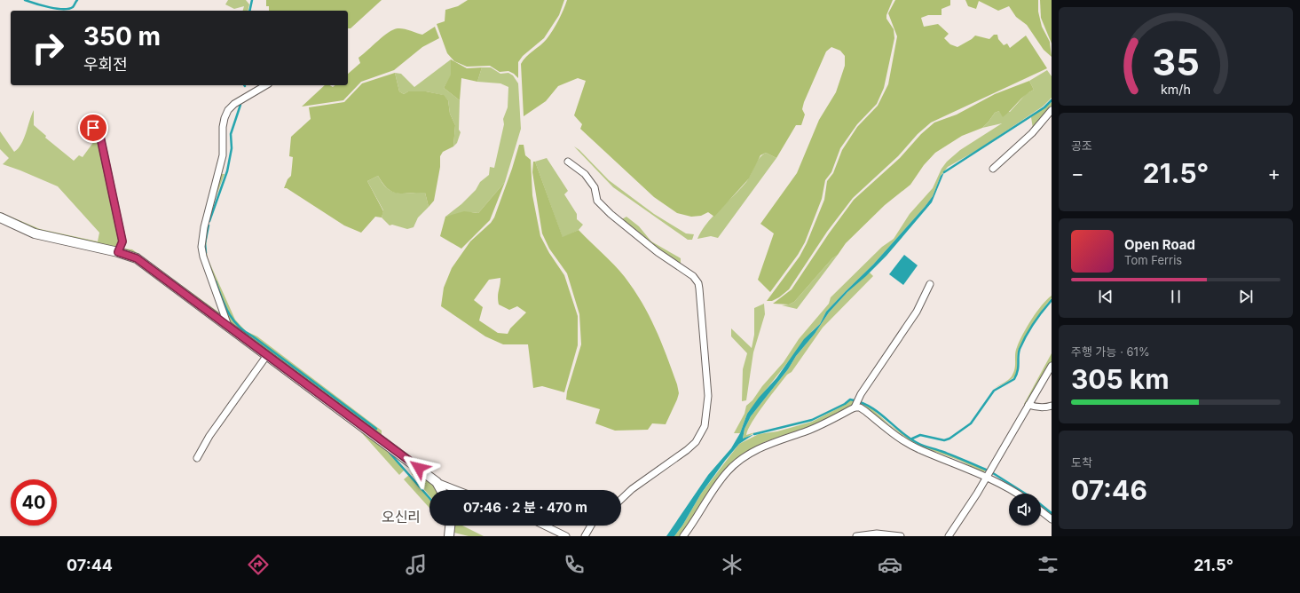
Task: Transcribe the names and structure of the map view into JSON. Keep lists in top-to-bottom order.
{
  "districts": ["오신리"],
  "page": {
    "turn": ["350 m", "우회전"],
    "tile": [
      "공조",
      ["주행 가능 · 61%", "305 km"],
      ["도착", "07:46"]
    ],
    "heat": ["−", "21.5°", "+"],
    "song": ["Open Road", "Tom Ferris"],
    "limit": "40",
    "trip": "07:46 · 2 분 · 470 m",
    "tabs": ["07:44", "21.5°"],
    "gauge": ["35", "km/h"]
  }
}
